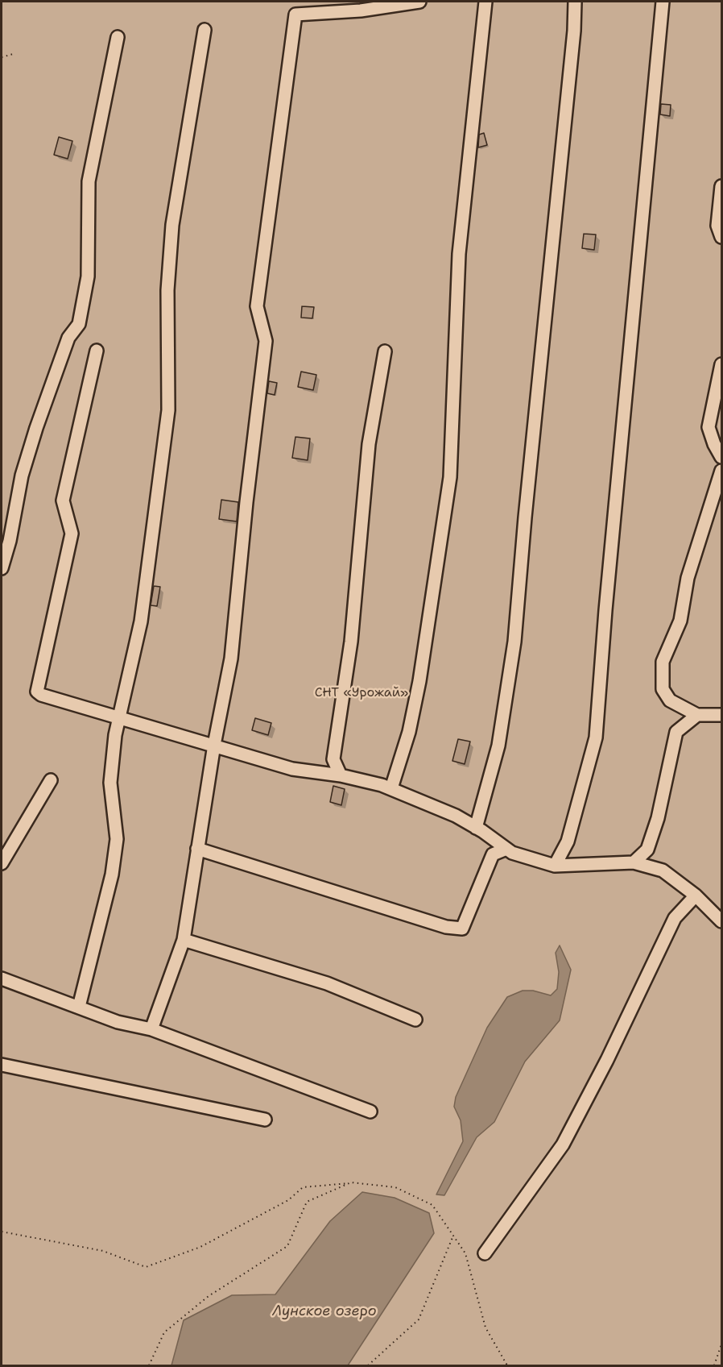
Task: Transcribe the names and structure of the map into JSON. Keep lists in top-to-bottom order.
{
  "water": ["Лунское озеро"],
  "parks": ["СНТ «Урожай»"]
}
